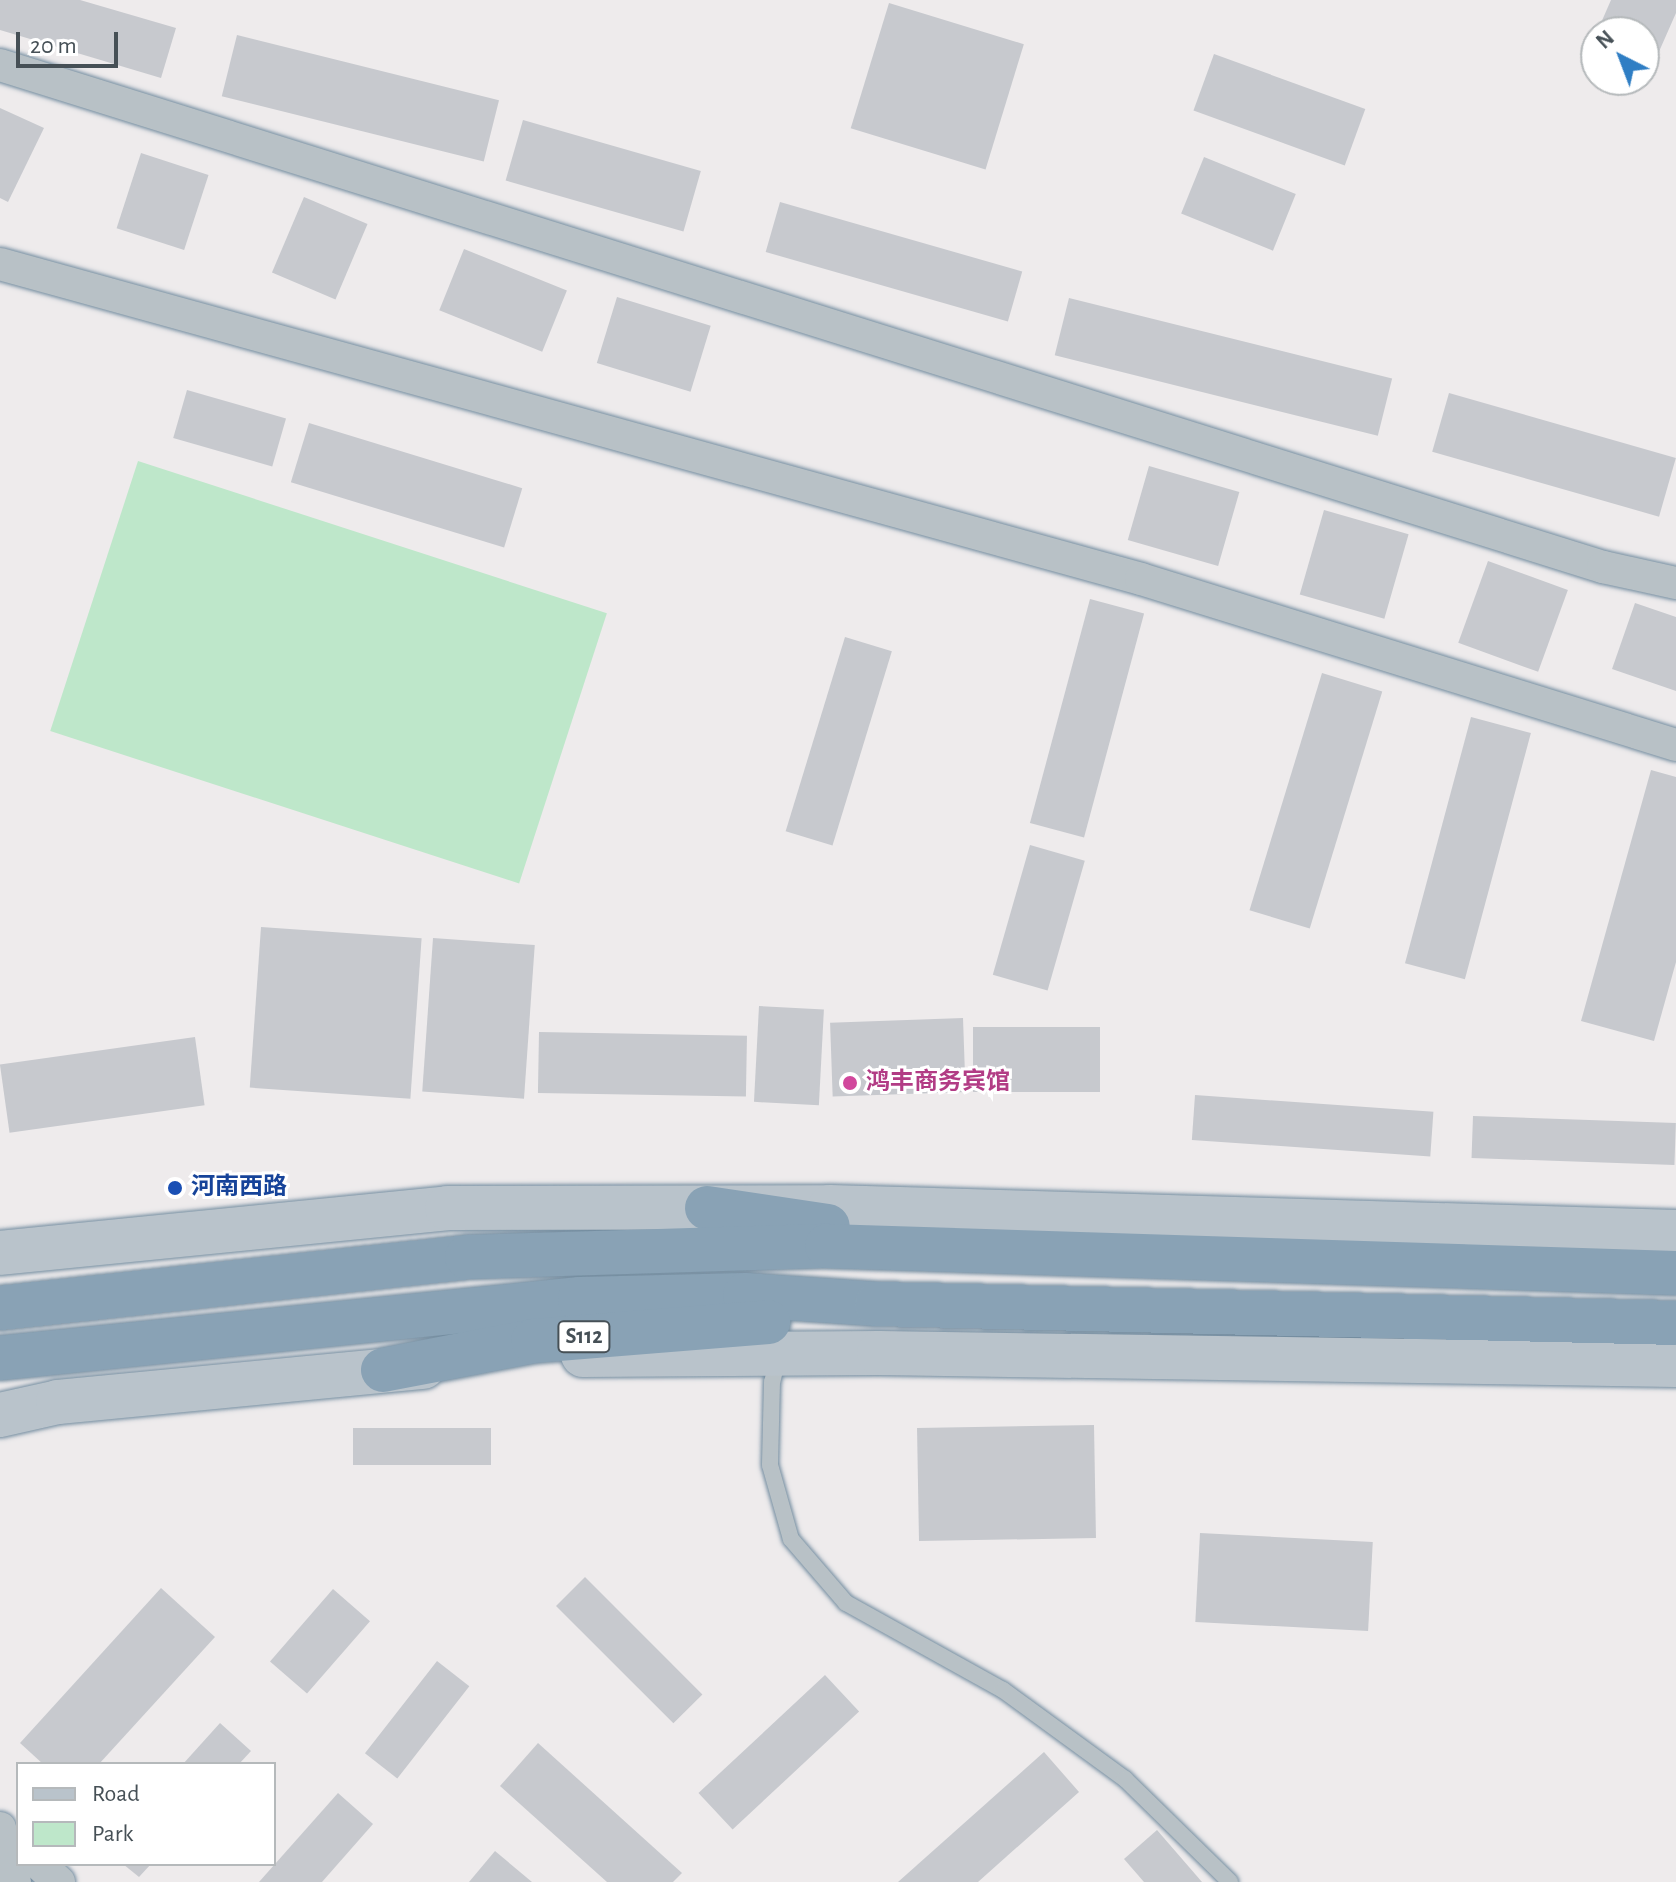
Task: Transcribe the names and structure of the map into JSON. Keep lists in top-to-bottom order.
{
  "streets": {
    "highway": ["S112"]
  },
  "places": ["鸿丰商务宾馆", "河南西路"],
  "legend": ["Road", "Park"],
  "scale_bar": "20 m",
  "north": "top left"
}
